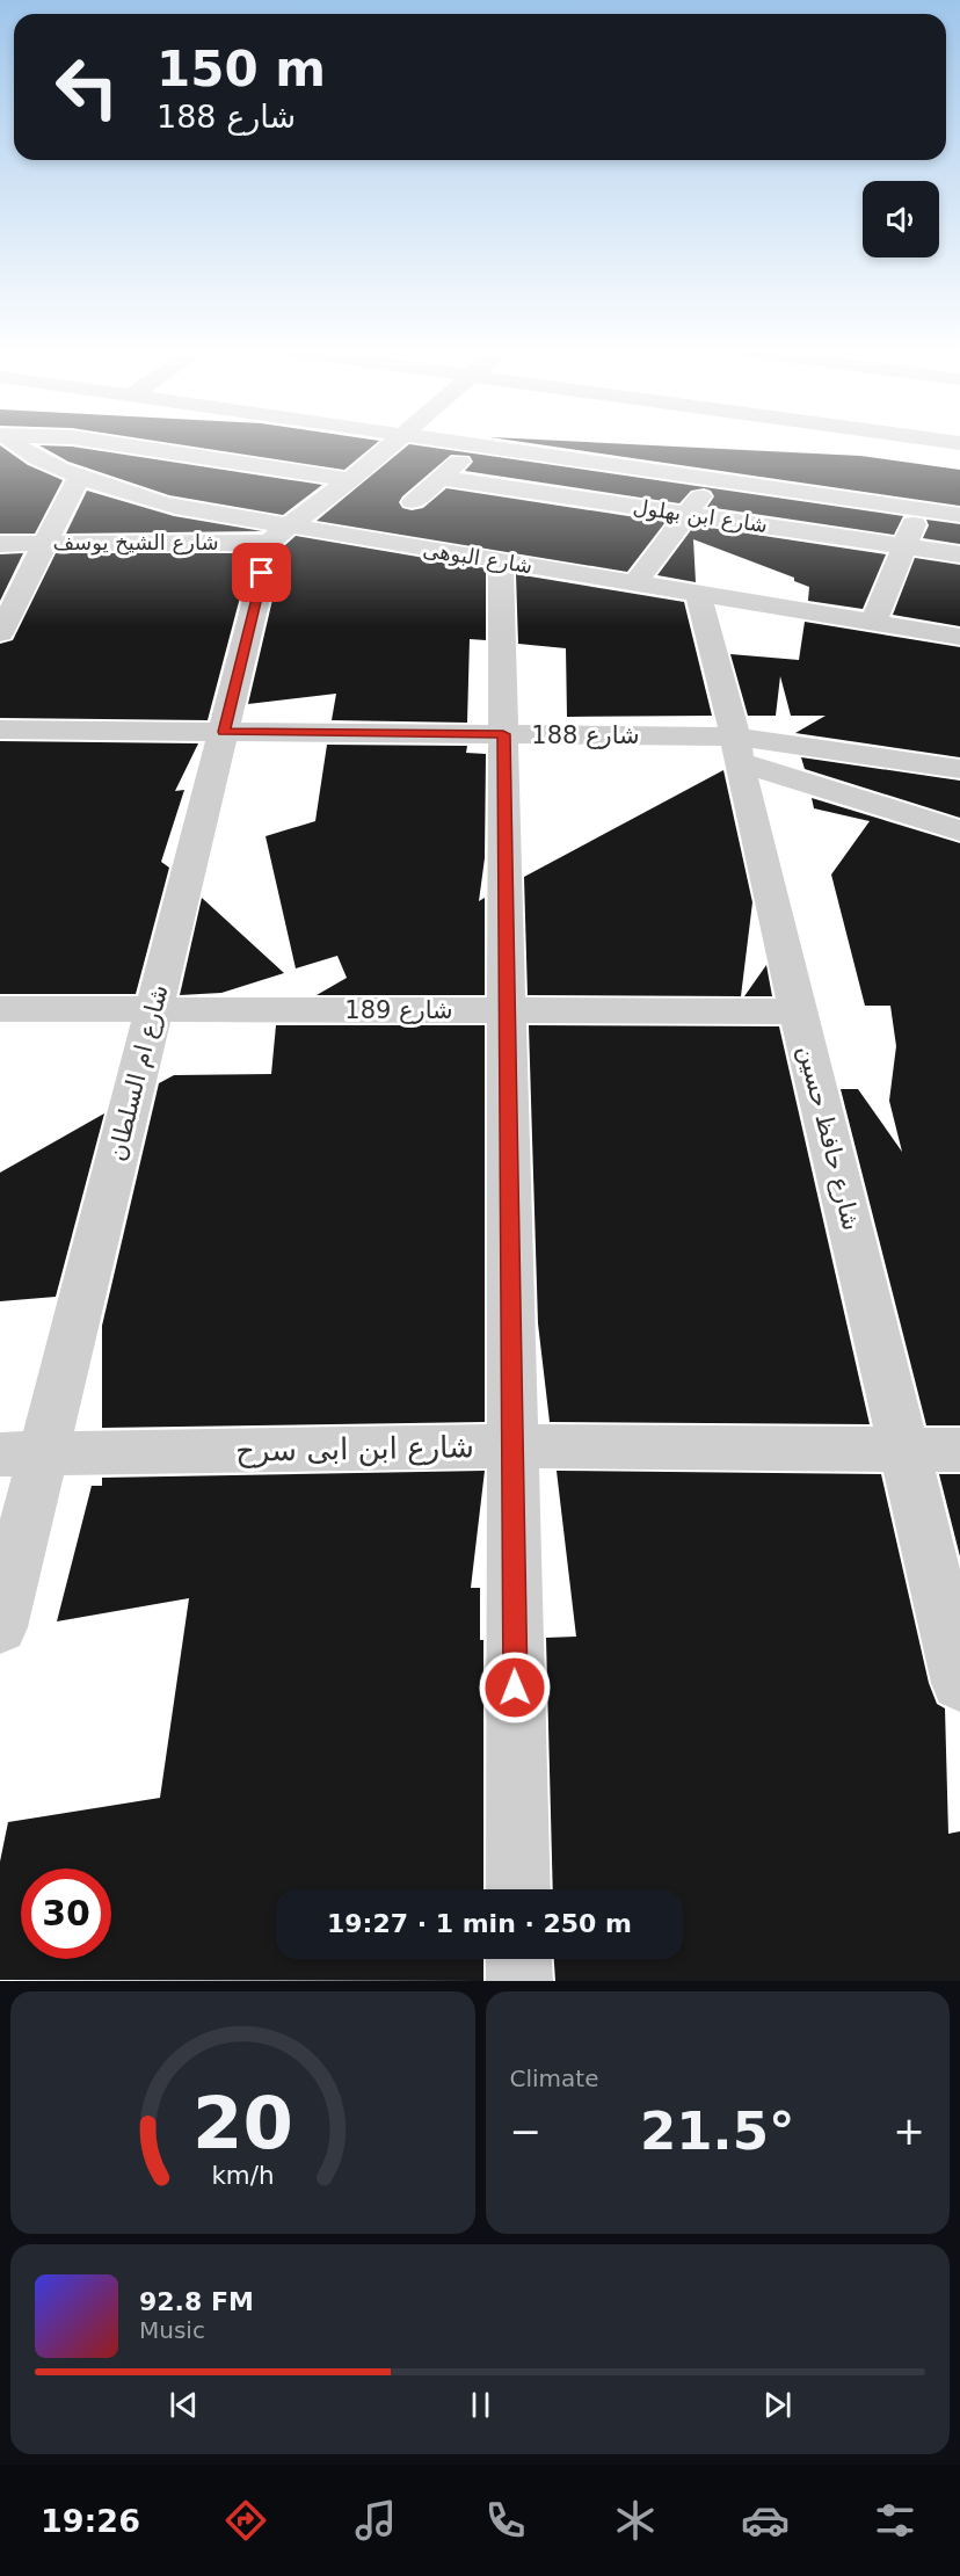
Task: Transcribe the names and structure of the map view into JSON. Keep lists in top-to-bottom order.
{
  "streets": {
    "street": [
      "شارع ابن بهلول",
      "شارع الشيخ يوسف",
      "شارع البوهى",
      "شارع 188",
      "شارع 189",
      "شارع ام السلطان",
      "شارع حافظ حسين",
      "شارع ابن ابى سرح"
    ]
  },
  "crossings": [
    ["شارع الشيخ يوسف", "شارع البوهى"],
    ["شارع الشيخ يوسف", "شارع ام السلطان"],
    ["شارع البوهى", "شارع ام السلطان"],
    ["شارع البوهى", "شارع حافظ حسين"],
    ["شارع 188", "شارع ام السلطان"],
    ["شارع 188", "شارع حافظ حسين"],
    ["شارع 189", "شارع ام السلطان"],
    ["شارع 189", "شارع حافظ حسين"],
    ["شارع ام السلطان", "شارع ابن ابى سرح"],
    ["شارع حافظ حسين", "شارع ابن ابى سرح"]
  ],
  "page": {
    "turn": ["150 m", "شارع 188"],
    "limit": "30",
    "trip": "19:27 · 1 min · 250 m",
    "tile": "Climate",
    "heat": ["−", "21.5°", "+"],
    "song": ["92.8 FM", "Music"],
    "tabs": "19:26",
    "gauge": ["20", "km/h"]
  }
}
